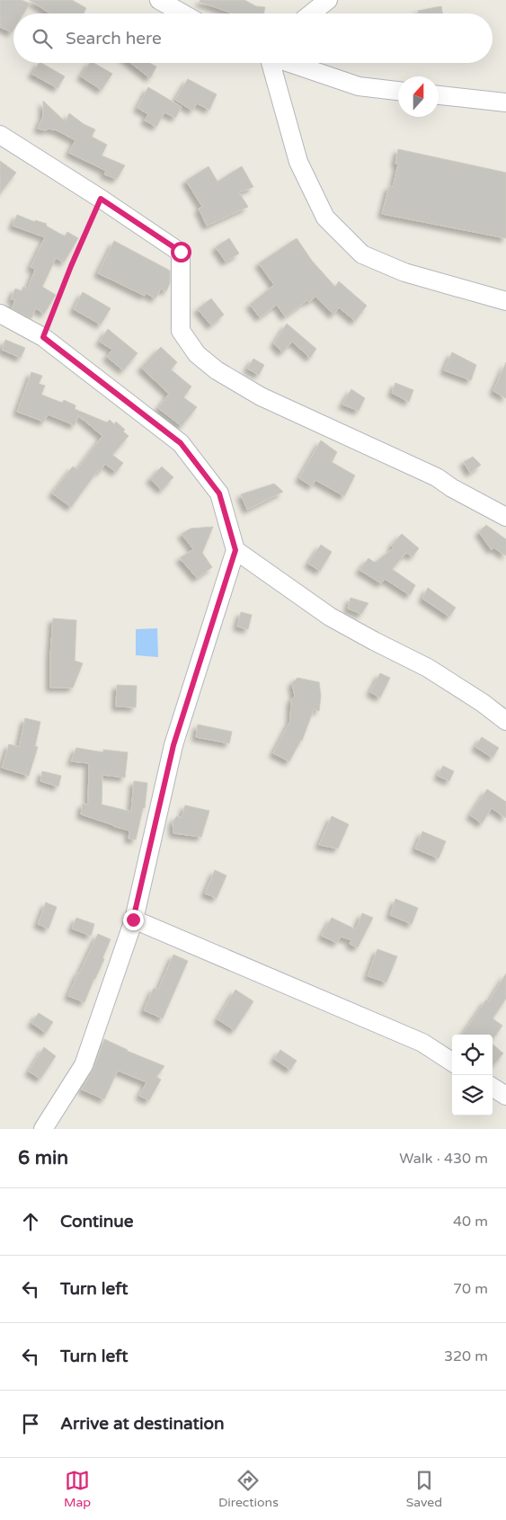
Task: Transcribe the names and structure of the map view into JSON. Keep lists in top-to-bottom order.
{
  "north": "top",
  "page": {
    "search": "Search here",
    "heading": ["6 min", "Walk · 430 m"],
    "list": [
      ["Continue", "40 m"],
      ["Turn left", "70 m"],
      ["Turn left", "320 m"],
      "Arrive at destination"
    ],
    "nav": ["Map", "Directions", "Saved"]
  }
}
